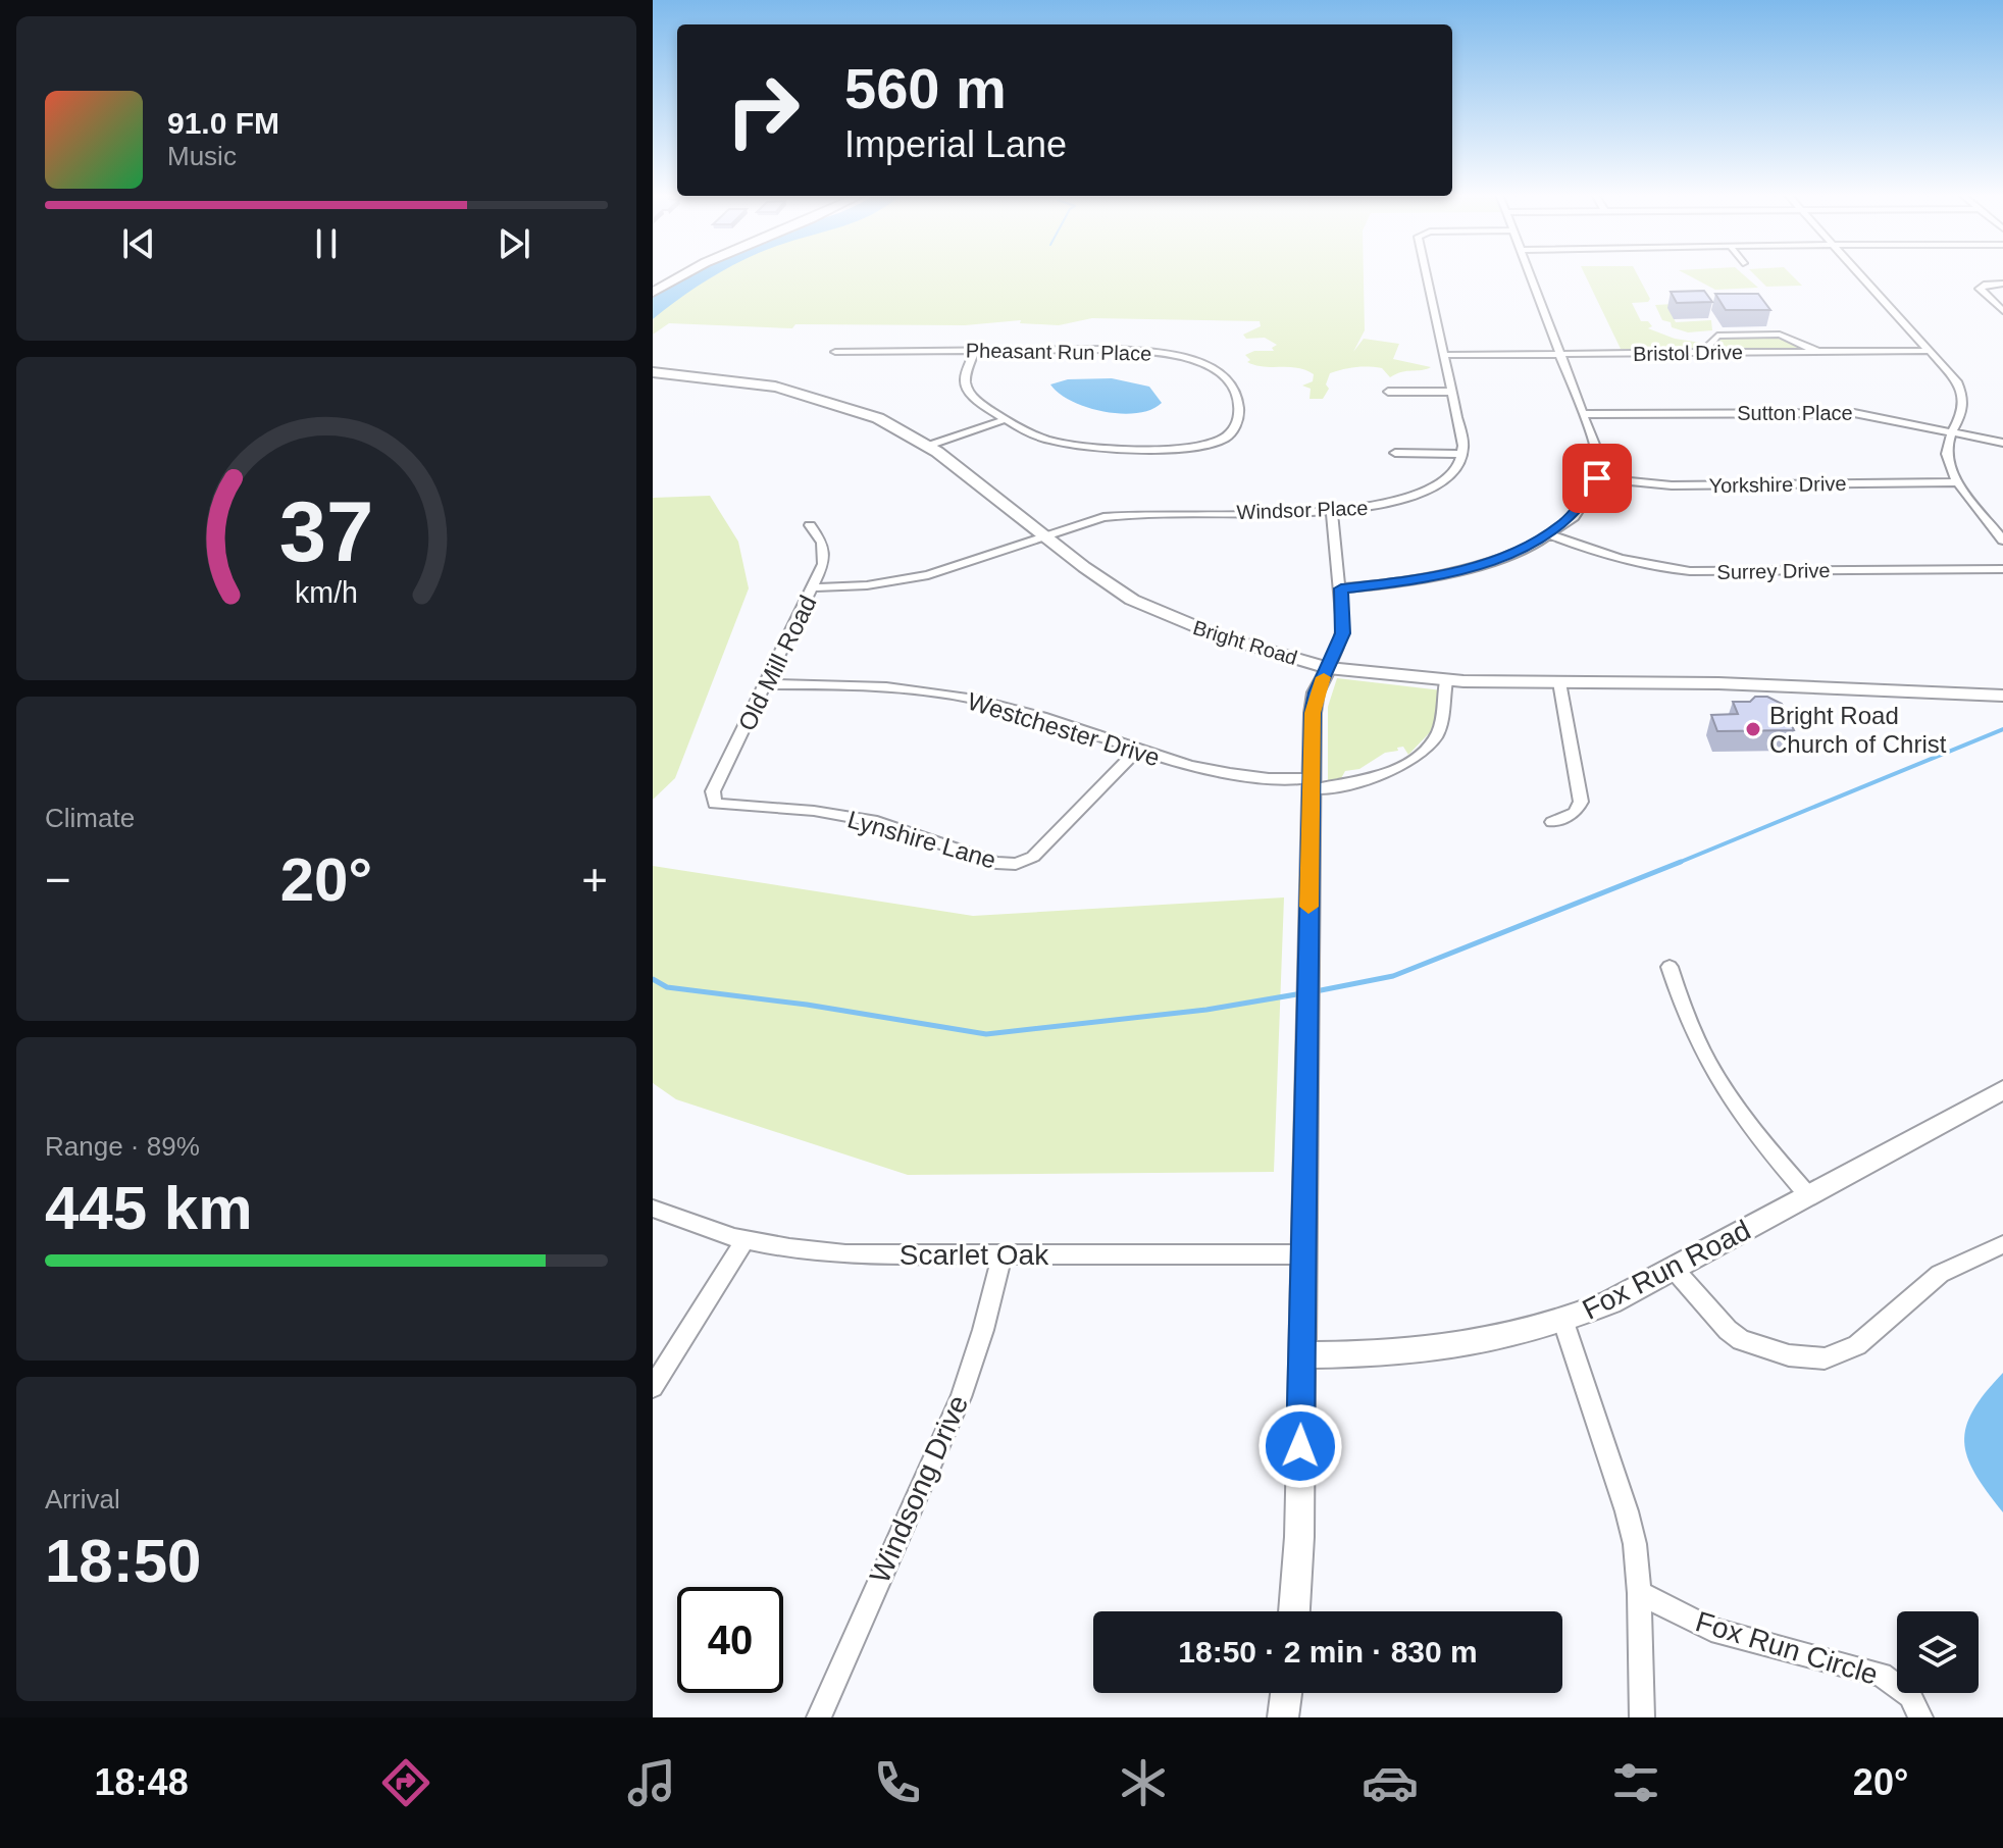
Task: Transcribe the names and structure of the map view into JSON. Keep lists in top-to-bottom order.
{
  "streets": {
    "main road": ["Bright Road"],
    "street": [
      "Pheasant Run Place",
      "Bristol Drive",
      "Sutton Place",
      "Yorkshire Drive",
      "Windsor Place",
      "Surrey Drive",
      "Old Mill Road",
      "Westchester Drive",
      "Lynshire Lane",
      "Scarlet Oak",
      "Fox Run Road",
      "Windsong Drive",
      "Fox Run Circle"
    ]
  },
  "crossings": [
    ["Windsor Place", "Bright Road"],
    ["Windsor Place", "Old Mill Road"],
    ["Bright Road", "Westchester Drive"],
    ["Old Mill Road", "Westchester Drive"],
    ["Old Mill Road", "Lynshire Lane"],
    ["Westchester Drive", "Lynshire Lane"],
    ["Scarlet Oak", "Windsong Drive"]
  ],
  "places": ["Bright Road Church of Christ"],
  "page": {
    "turn": ["560 m", "Imperial Lane"],
    "song": ["91.0 FM", "Music"],
    "tile": [
      "Climate",
      ["Range · 89%", "445 km"],
      ["Arrival", "18:50"]
    ],
    "heat": ["−", "20°", "+"],
    "limit": "40",
    "trip": "18:50 · 2 min · 830 m",
    "tabs": ["18:48", "20°"],
    "gauge": ["37", "km/h"]
  }
}
